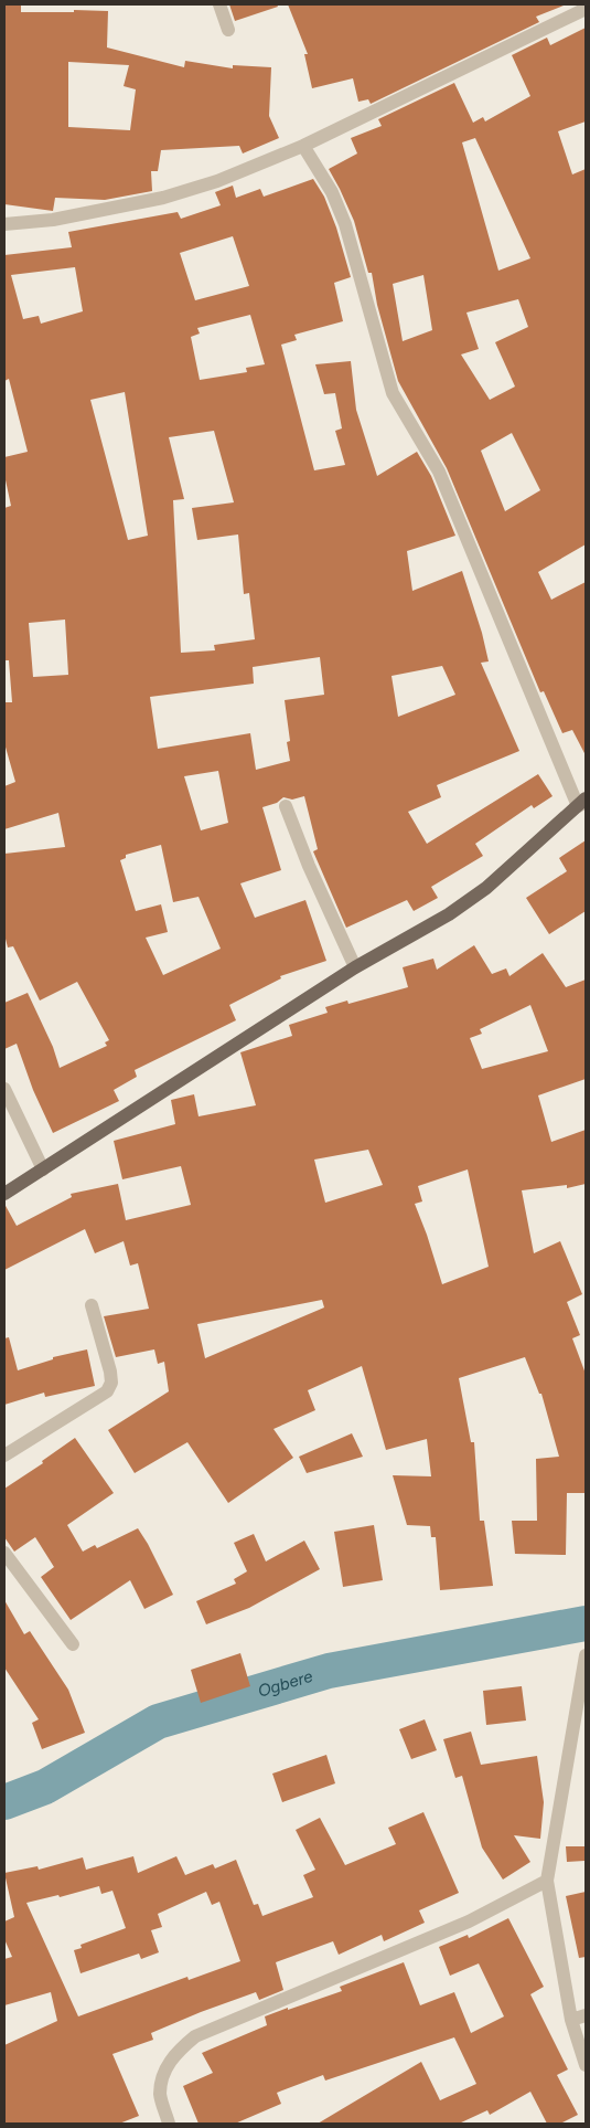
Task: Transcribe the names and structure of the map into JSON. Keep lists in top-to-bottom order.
{
  "water": ["Ogbere"]
}
